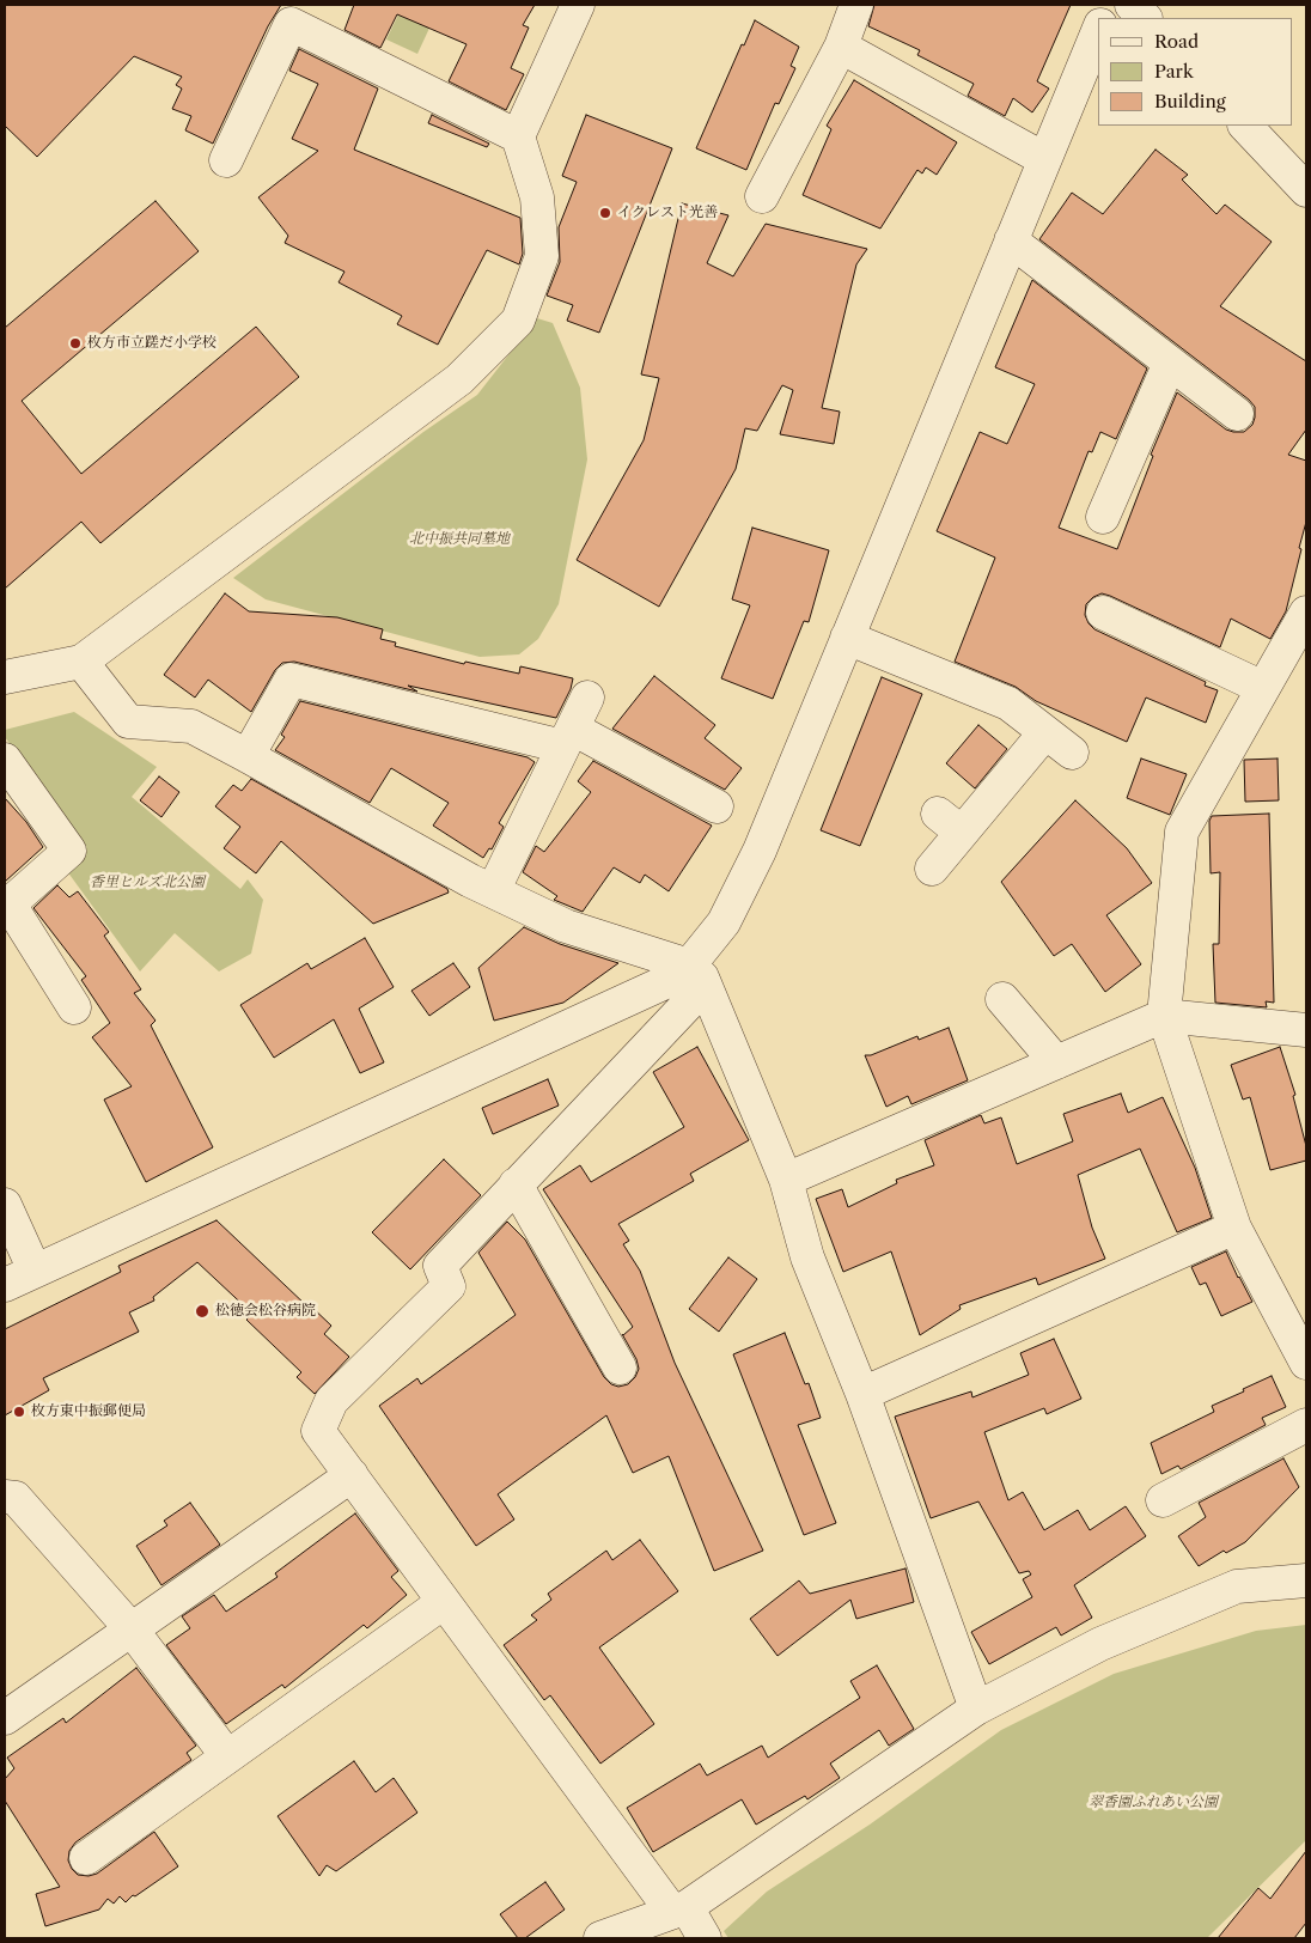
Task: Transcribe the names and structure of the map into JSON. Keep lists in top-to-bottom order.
{
  "parks": ["北中振共同墓地", "香里ヒルズ北公園", "翠香園ふれあい公園"],
  "places": [
    "イクレスト光善",
    "枚方市立蹉だ小学校",
    "松徳会松谷病院",
    "枚方東中振郵便局"
  ],
  "legend": ["Road", "Park", "Building"]
}
